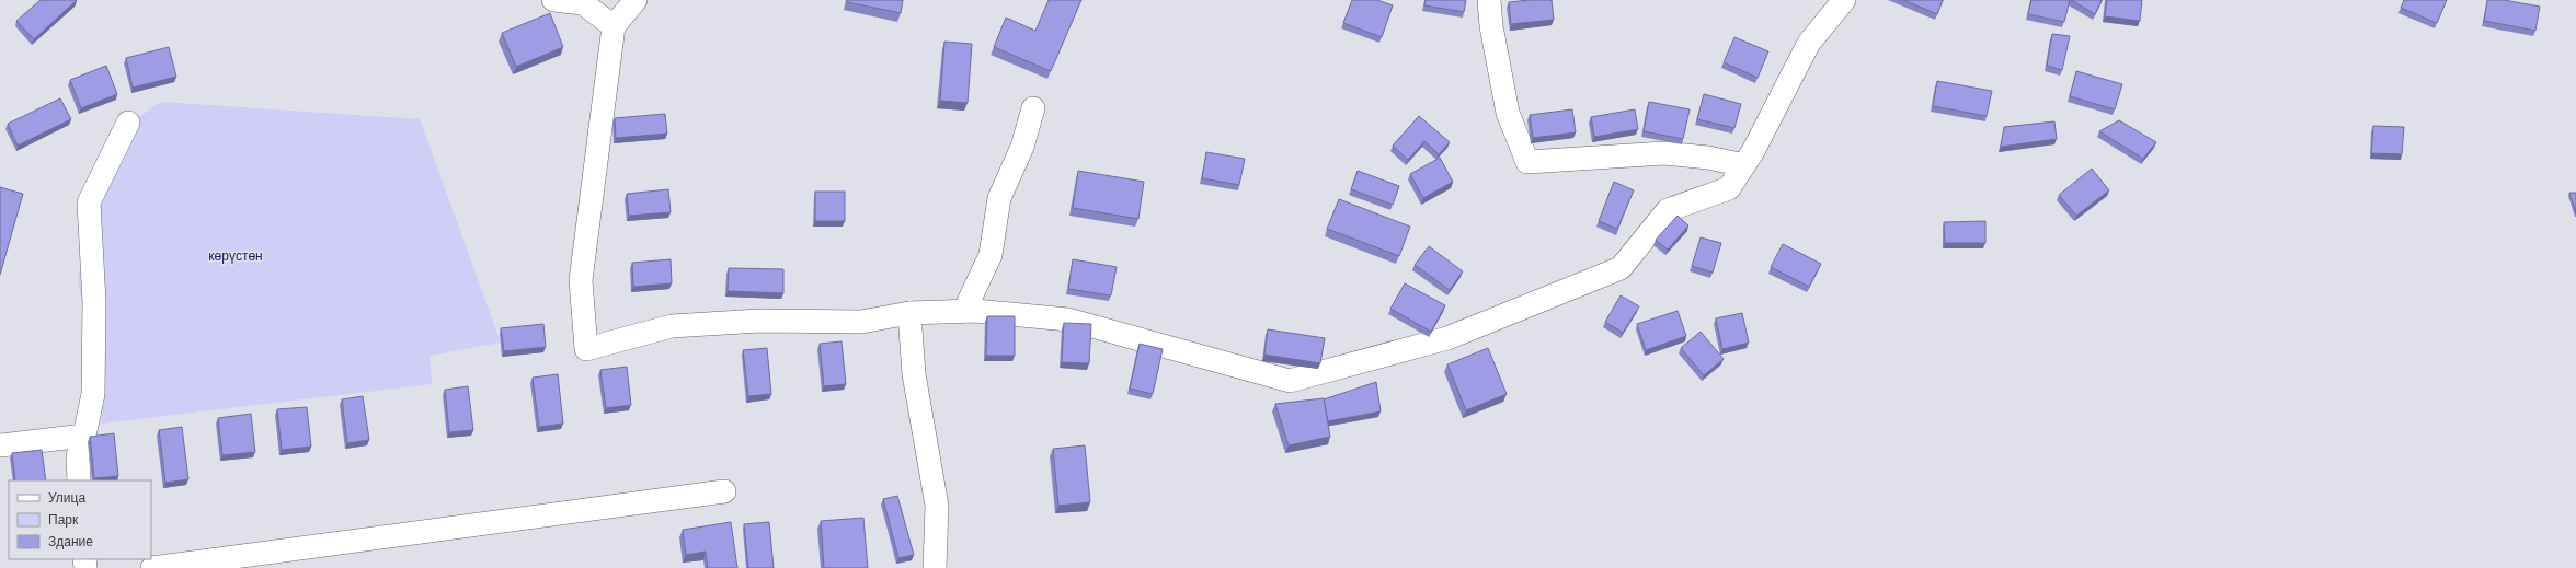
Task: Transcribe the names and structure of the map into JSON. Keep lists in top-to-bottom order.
{
  "parks": ["көрүстөн"],
  "legend": ["Улица", "Парк", "Здание"]
}
